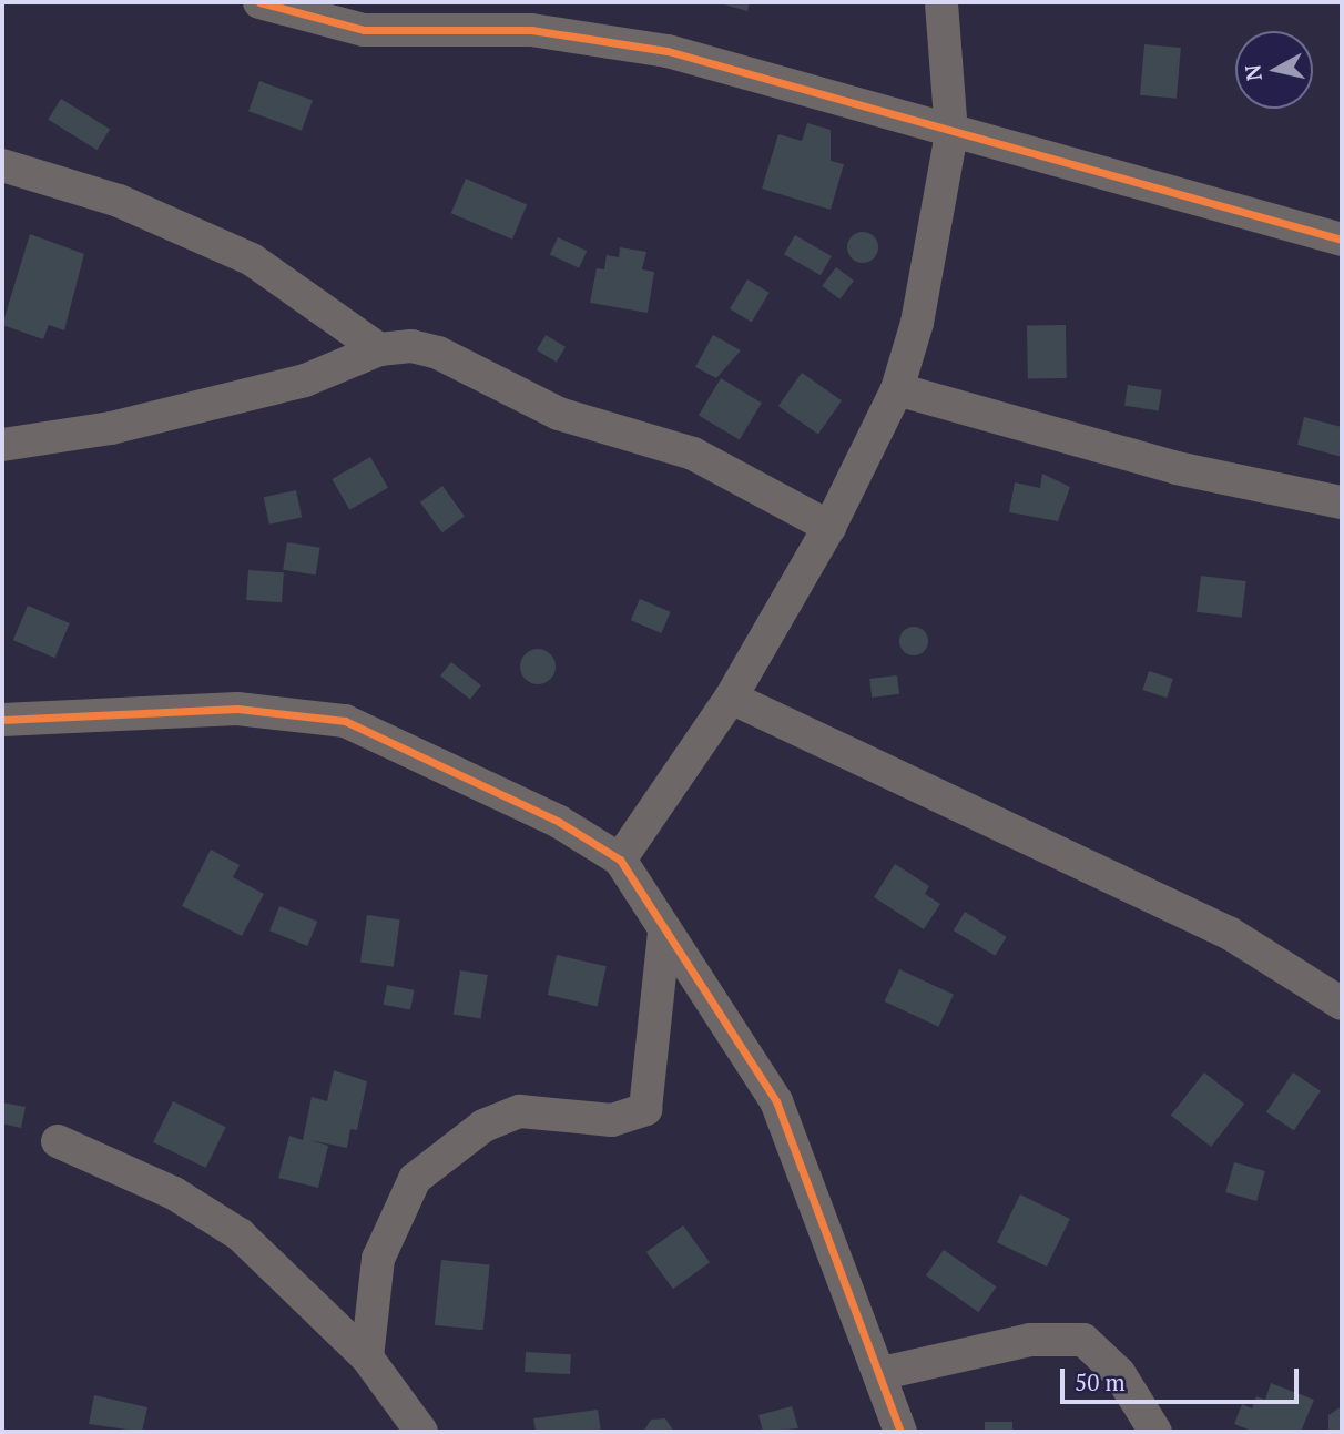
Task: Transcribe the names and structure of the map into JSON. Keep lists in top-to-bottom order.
{
  "scale_bar": "50 m",
  "north": "left"
}
